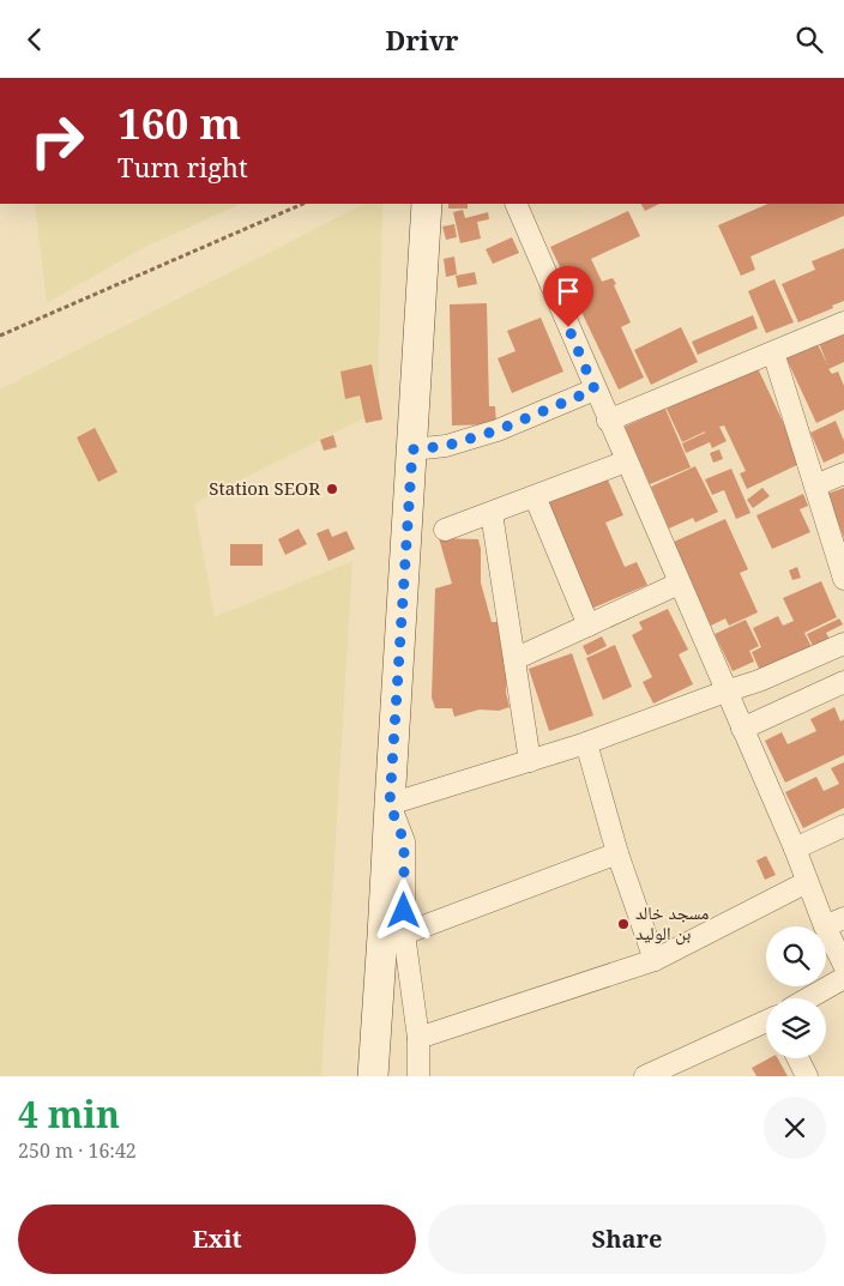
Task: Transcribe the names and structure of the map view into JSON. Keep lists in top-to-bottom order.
{
  "places": ["Station SEOR", "مسجد خالد بن الوليد"],
  "page": {
    "header": "Drivr",
    "turn": ["160 m", "Turn right"],
    "heading": ["4 min", "250 m · 16:42"],
    "buttons": ["Exit", "Share"]
  }
}
